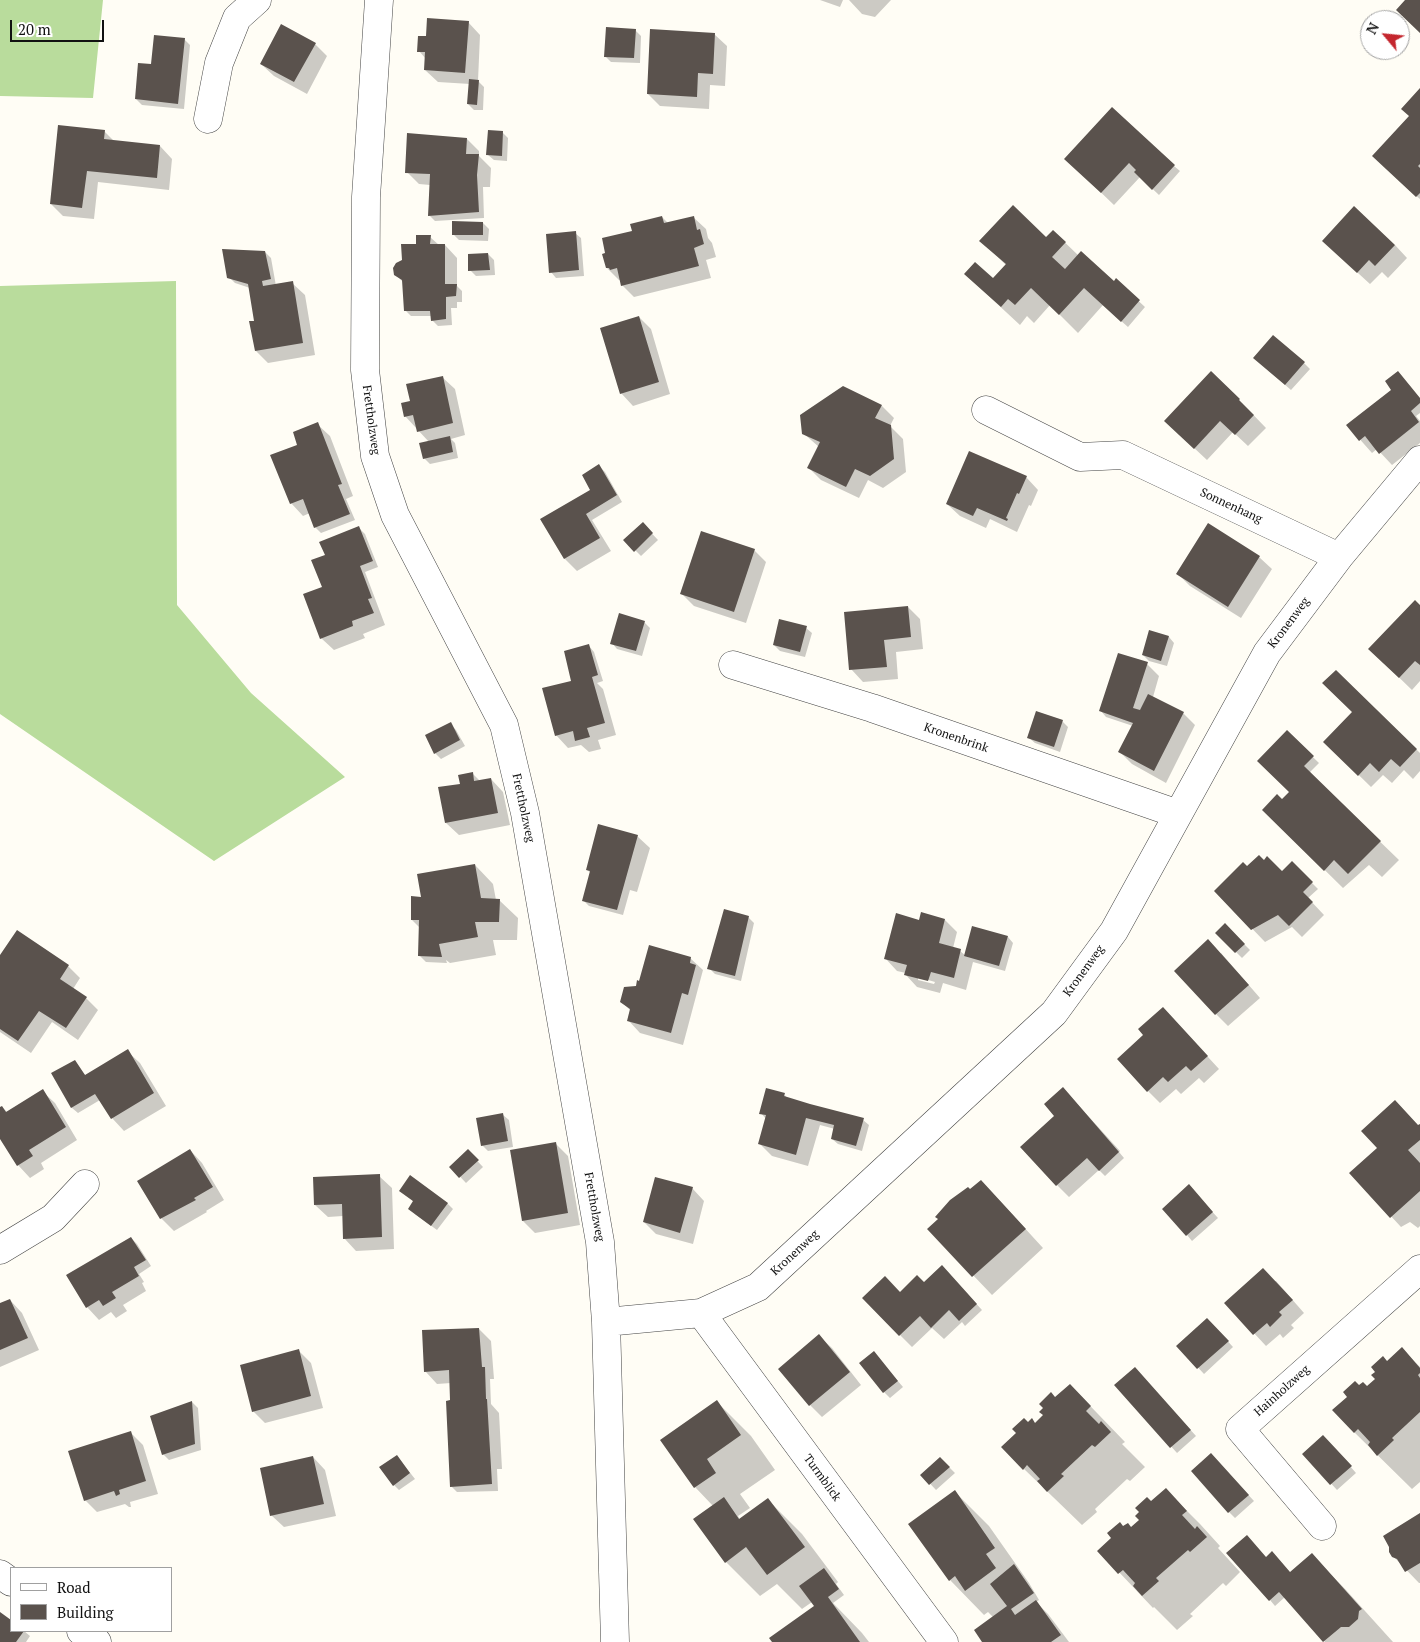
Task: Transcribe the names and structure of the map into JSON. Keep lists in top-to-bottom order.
{
  "streets": {
    "street": [
      "Frettholzweg",
      "Sonnenhang",
      "Kronenweg",
      "Kronenbrink",
      "Hainholzweg",
      "Turmblick"
    ]
  },
  "crossings": [
    ["Frettholzweg", "Kronenweg"],
    ["Sonnenhang", "Kronenweg"],
    ["Kronenweg", "Kronenbrink"],
    ["Kronenweg", "Turmblick"]
  ],
  "legend": ["Road", "Building"],
  "scale_bar": "20 m",
  "north": "top left"
}
